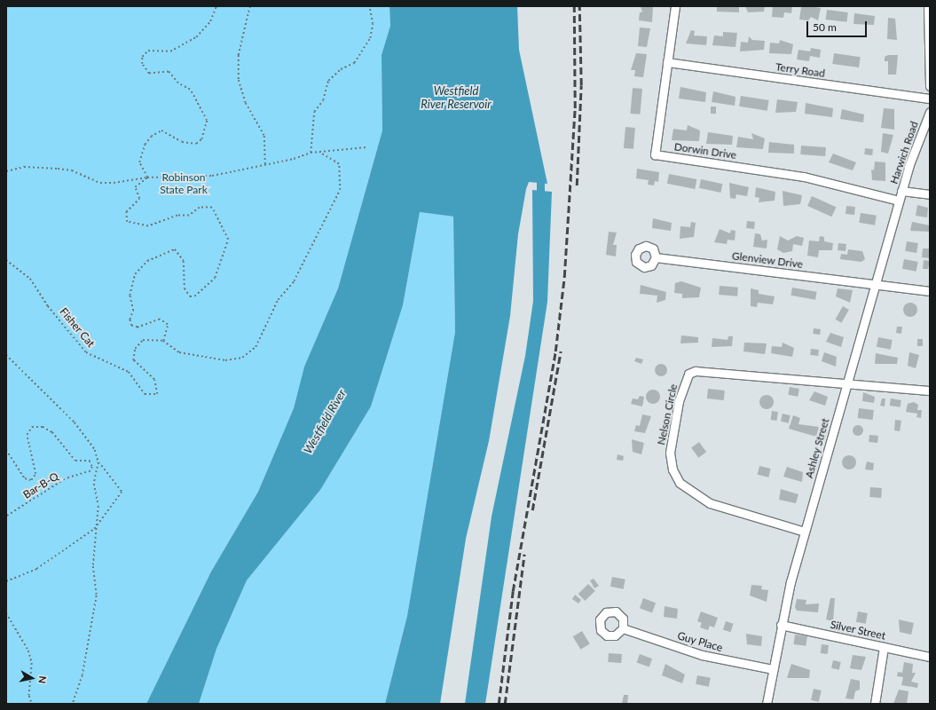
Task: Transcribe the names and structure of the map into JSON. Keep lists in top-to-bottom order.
{
  "streets": {
    "street": [
      "Terry Road",
      "Dorwin Drive",
      "Harwich Road",
      "Glenview Drive",
      "Nelson Circle",
      "Ashley Street",
      "Silver Street",
      "Guy Place"
    ],
    "path": ["Fisher Cat", "Bar-B-Q"]
  },
  "crossings": [
    ["Terry Road", "Dorwin Drive"],
    ["Dorwin Drive", "Harwich Road"],
    ["Dorwin Drive", "Ashley Street"],
    ["Harwich Road", "Ashley Street"],
    ["Glenview Drive", "Ashley Street"],
    ["Nelson Circle", "Ashley Street"],
    ["Ashley Street", "Silver Street"],
    ["Ashley Street", "Guy Place"]
  ],
  "water": ["Westfield River Reservoir", "Westfield River"],
  "parks": ["Robinson State Park"],
  "scale_bar": "50 m",
  "north": "right"
}
